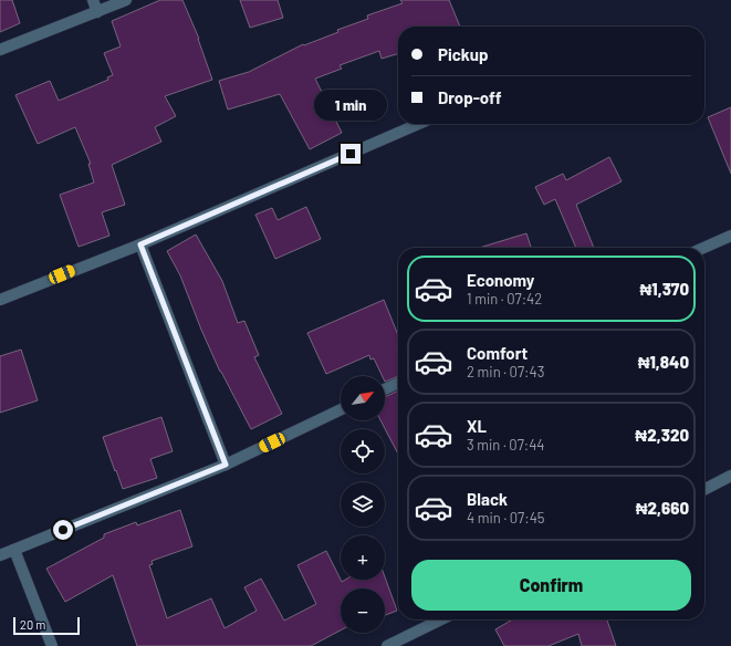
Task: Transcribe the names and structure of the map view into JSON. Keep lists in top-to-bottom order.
{
  "scale_bar": "20 m",
  "north": "top right",
  "page": {
    "banner": ["Pickup", "Drop-off"],
    "bubble": "1 min",
    "list": [
      {
        "name": "Economy",
        "note": "1 min · 07:42",
        "value": "₦1,370"
      },
      {
        "name": "Comfort",
        "note": "2 min · 07:43",
        "value": "₦1,840"
      },
      {
        "name": "XL",
        "note": "3 min · 07:44",
        "value": "₦2,320"
      },
      {
        "name": "Black",
        "note": "4 min · 07:45",
        "value": "₦2,660"
      }
    ],
    "map_buttons": ["+", "−"],
    "buttons": "Confirm",
    "scale": "20 m"
  }
}
